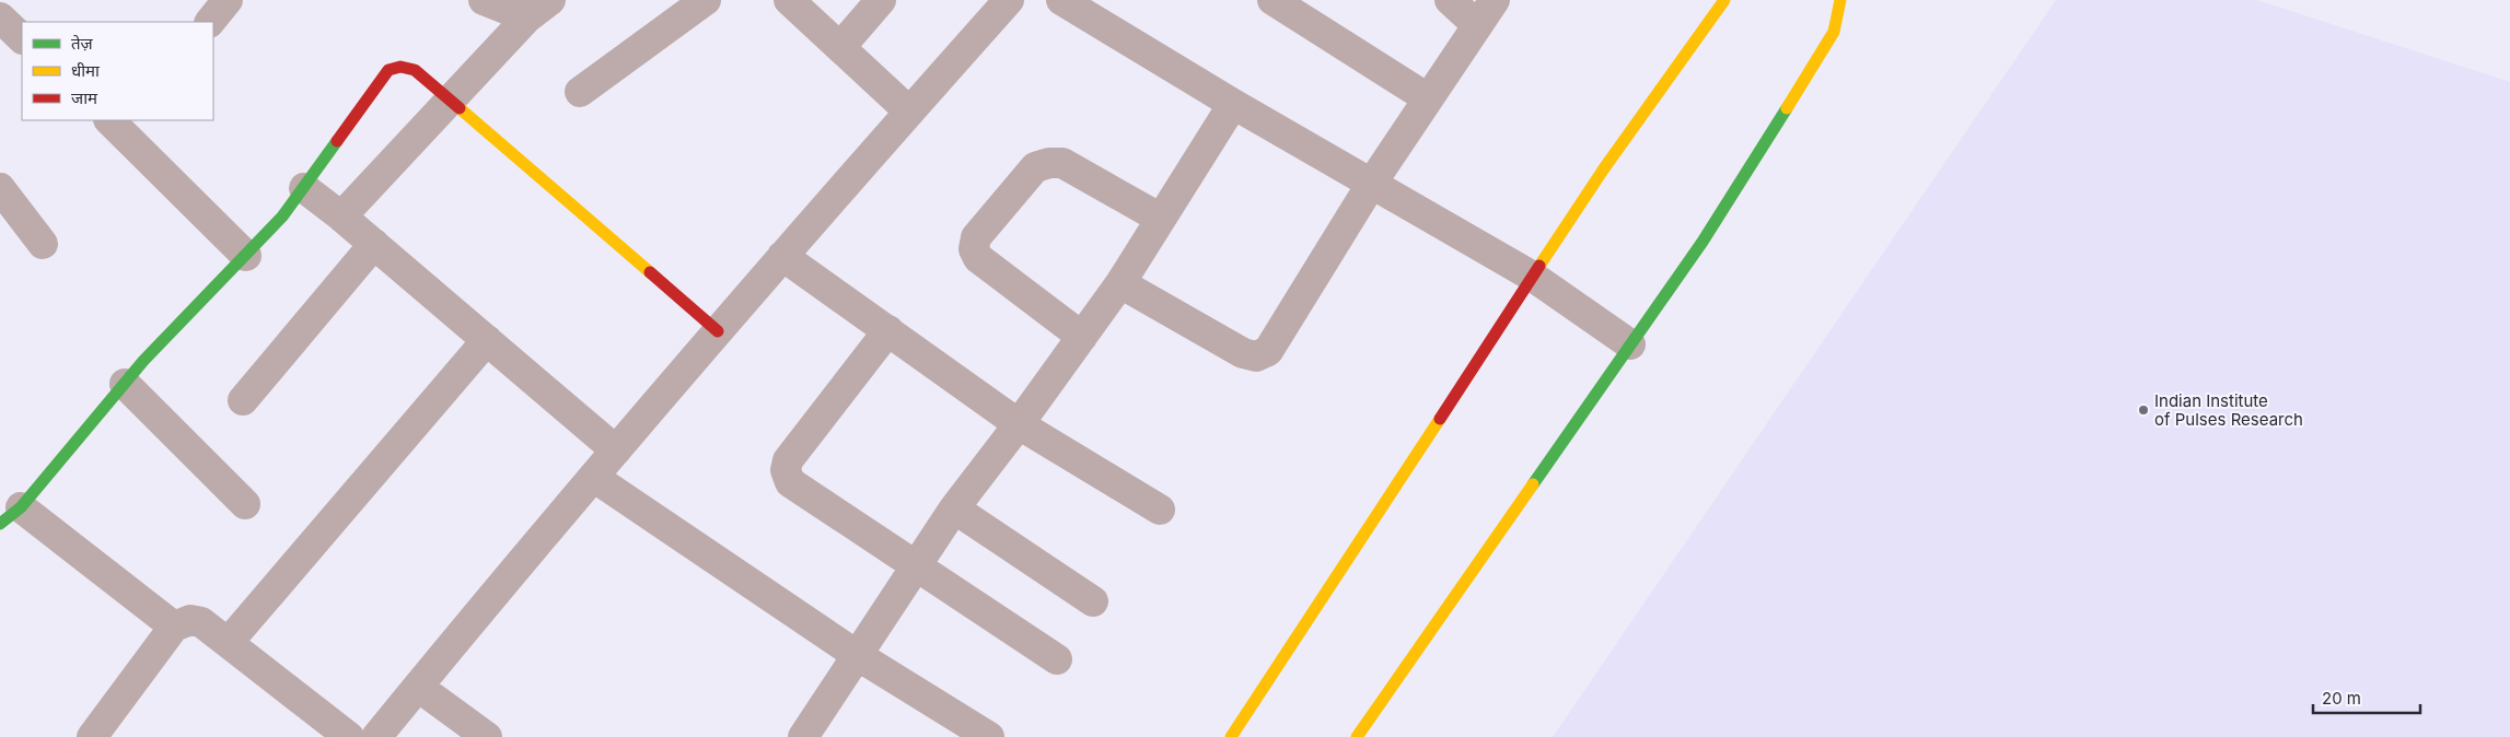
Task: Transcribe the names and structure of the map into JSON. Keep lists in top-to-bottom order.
{
  "places": ["Indian Institute of Pulses Research"],
  "legend": ["तेज़", "धीमा", "जाम"],
  "scale_bar": "20 m"
}
